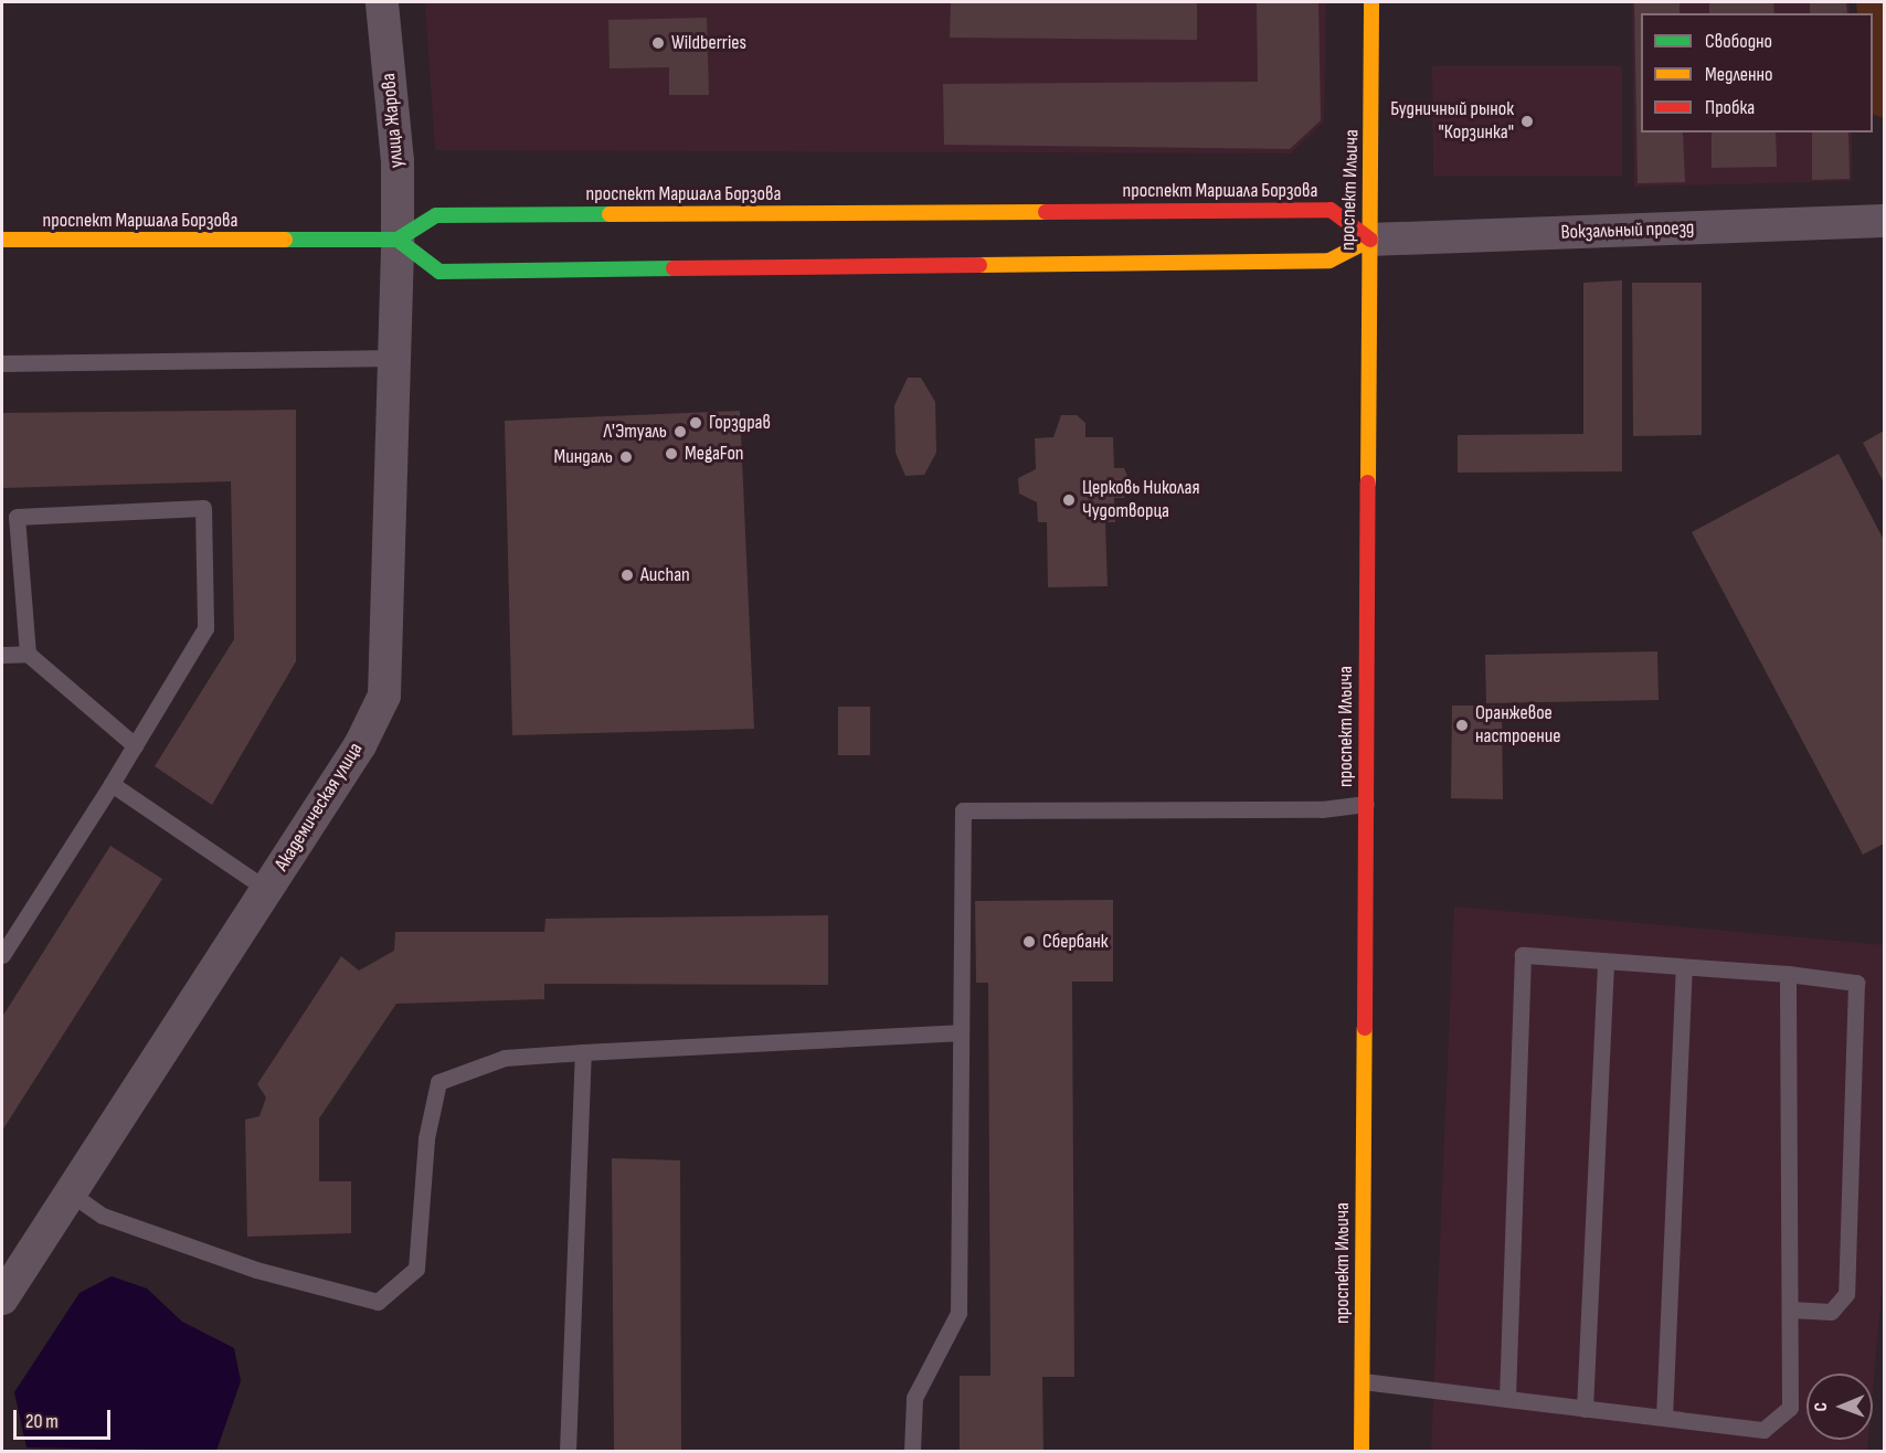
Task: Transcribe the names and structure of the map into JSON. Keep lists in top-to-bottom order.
{
  "streets": {
    "street": [
      "улица Жарова",
      "проспект Ильича",
      "проспект Маршала Борзова",
      "Вокзальный проезд",
      "Академическая улица"
    ]
  },
  "crossings": [
    ["улица Жарова", "проспект Маршала Борзова"],
    ["улица Жарова", "Академическая улица"],
    ["проспект Ильича", "проспект Маршала Борзова"],
    ["проспект Ильича", "Вокзальный проезд"],
    ["проспект Маршала Борзова", "Вокзальный проезд"],
    ["проспект Маршала Борзова", "Академическая улица"]
  ],
  "places": [
    "Wildberries",
    "Будничный рынок \"Корзинка\"",
    "Горздрав",
    "Л'Этуаль",
    "MegaFon",
    "Миндаль",
    "Церковь Николая Чудотворца",
    "Auchan",
    "Оранжевое настроение",
    "Сбербанк"
  ],
  "legend": ["Свободно", "Медленно", "Пробка"],
  "scale_bar": "20 m",
  "north": "left"
}
